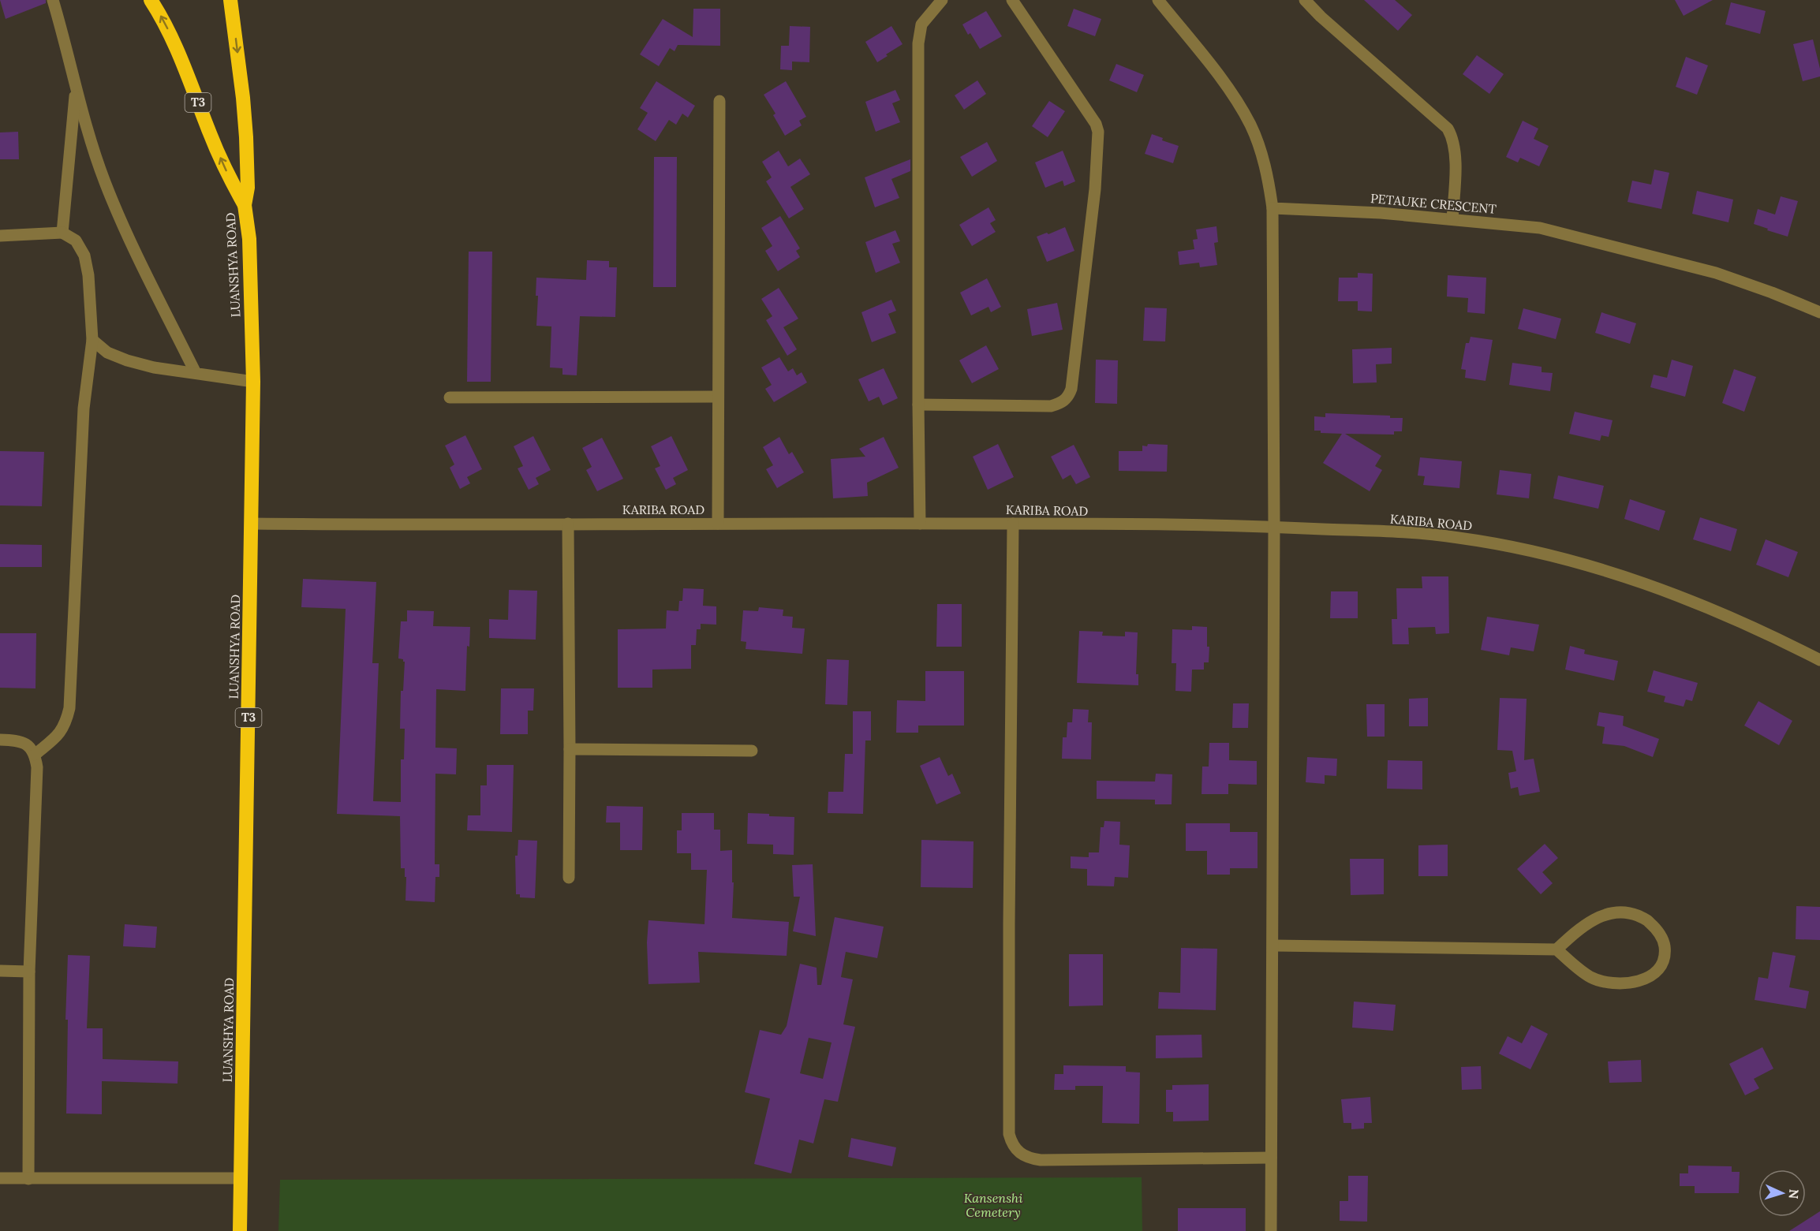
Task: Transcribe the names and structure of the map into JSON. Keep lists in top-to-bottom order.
{
  "streets": {
    "highway": ["T3", "LUANSHYA ROAD"],
    "street": ["PETAUKE CRESCENT", "KARIBA ROAD"]
  },
  "crossings": [
    ["LUANSHYA ROAD", "KARIBA ROAD"]
  ],
  "parks": ["Kansenshi Cemetery"],
  "north": "right"
}
